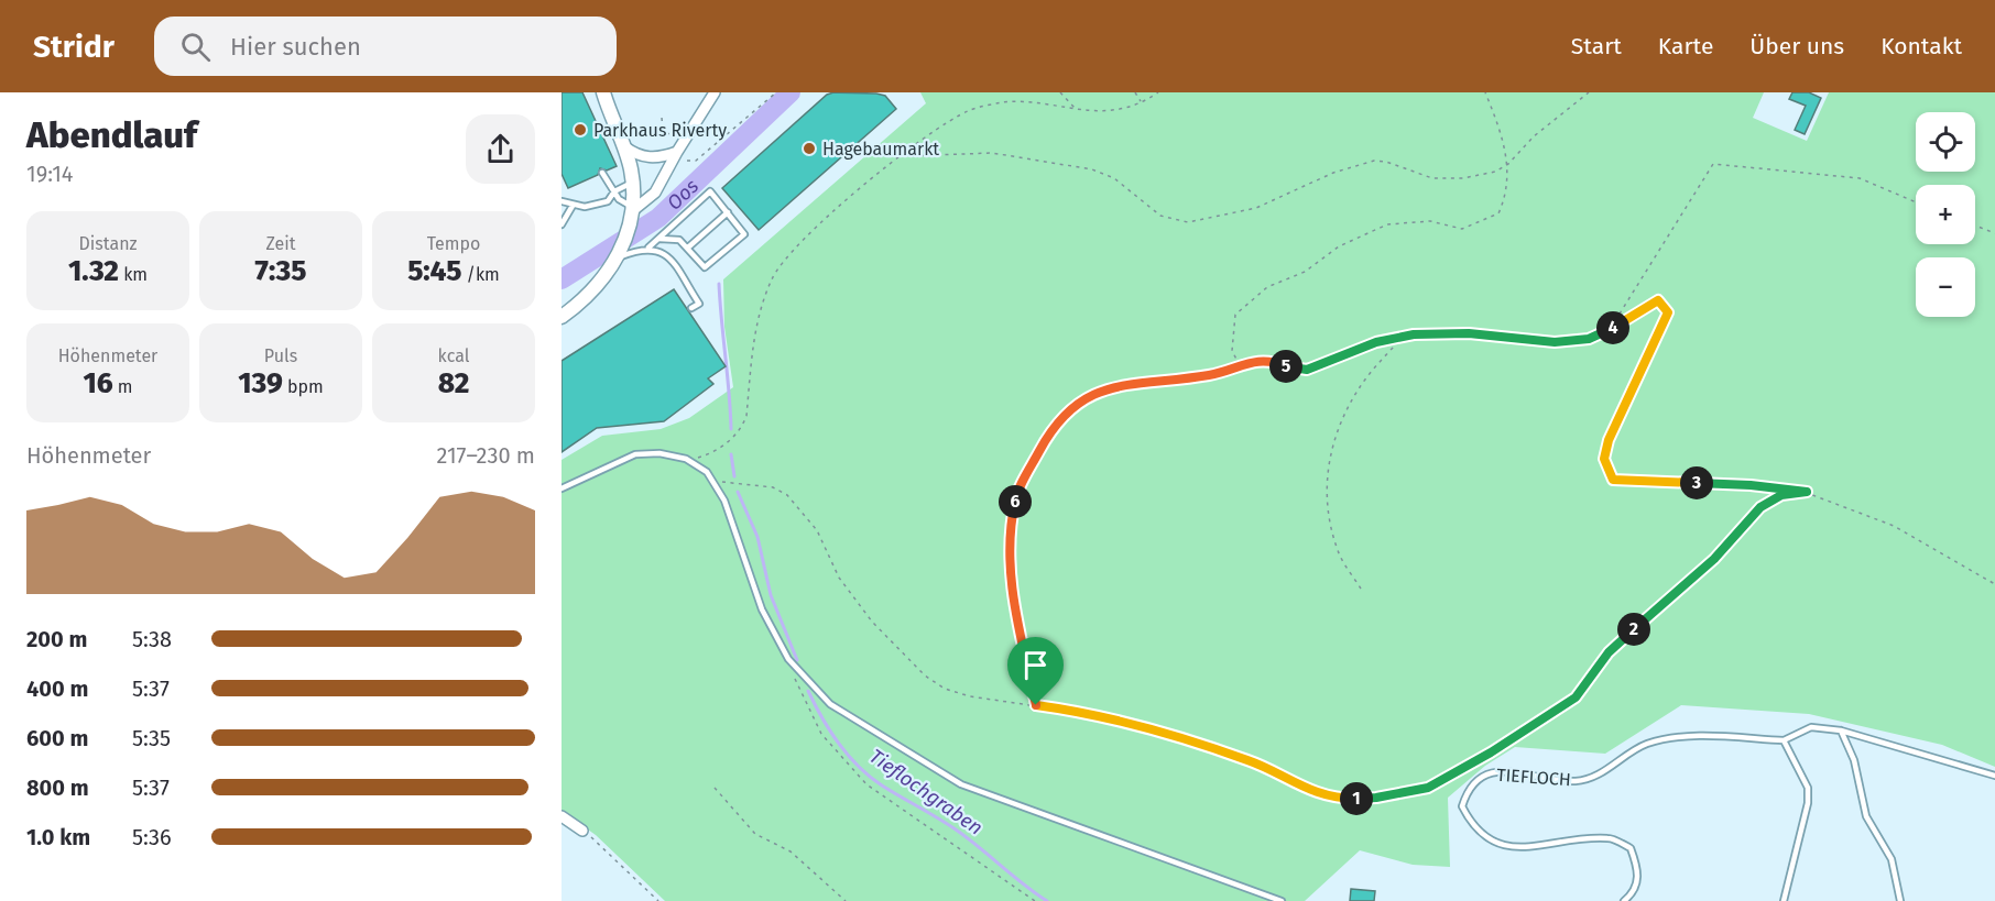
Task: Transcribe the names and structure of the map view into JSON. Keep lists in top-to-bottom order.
{
  "streets": {
    "lane": ["TIEFLOCH"]
  },
  "water": ["Oos", "Tieflochgraben"],
  "places": ["Parkhaus Riverty", "Hagebaumarkt"],
  "page": {
    "header": "Stridr",
    "search": "Hier suchen",
    "nav": [
      "Start",
      "Karte",
      "Über uns",
      "Kontakt"
    ],
    "heading": ["Abendlauf", "19:14"],
    "map_buttons": ["+", "−"],
    "stats": [
      ["Distanz", "1.32 km"],
      ["Zeit", "7:35"],
      ["Tempo", "5:45 /km"],
      ["Höhenmeter", "16 m"],
      ["Puls", "139 bpm"],
      ["kcal", "82"]
    ],
    "pins": [
      "4",
      "5",
      "3",
      "6",
      "2",
      "1"
    ],
    "chart": ["Höhenmeter", "217–230 m"],
    "list": [
      {
        "name": "200 m",
        "note": "5:38"
      },
      {
        "name": "400 m",
        "note": "5:37"
      },
      {
        "name": "600 m",
        "note": "5:35"
      },
      {
        "name": "800 m",
        "note": "5:37"
      },
      {
        "name": "1.0 km",
        "note": "5:36"
      }
    ]
  }
}
